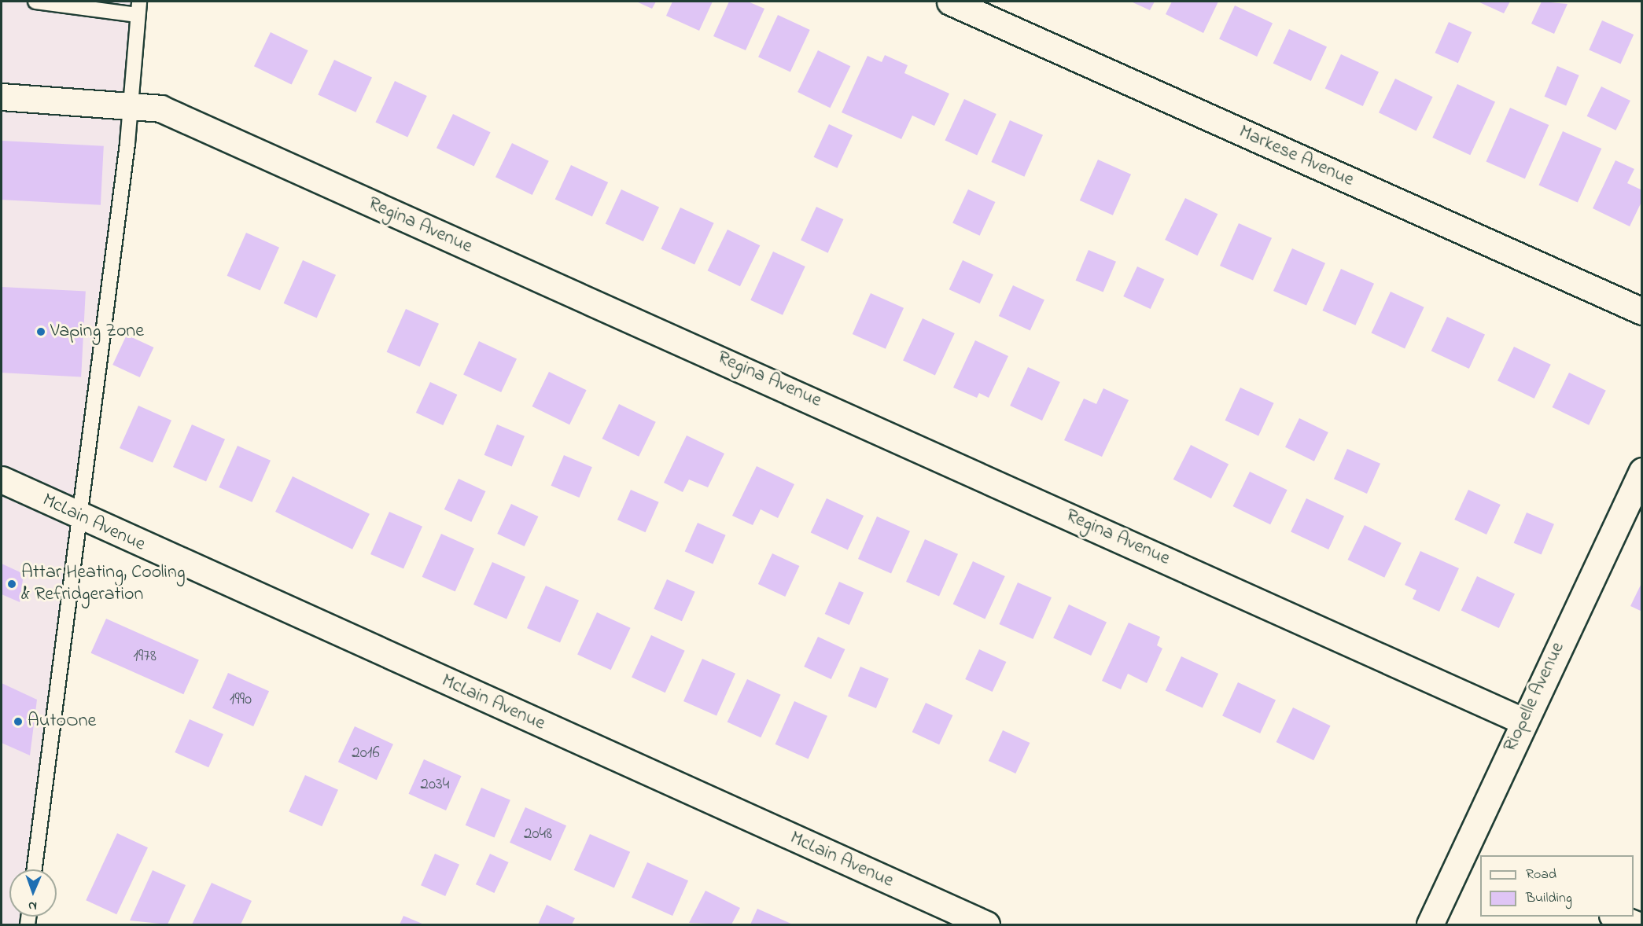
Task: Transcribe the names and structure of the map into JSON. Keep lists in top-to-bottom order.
{
  "streets": {
    "street": [
      "Markese Avenue",
      "Regina Avenue",
      "McLain Avenue",
      "Riopelle Avenue"
    ]
  },
  "crossings": [
    ["Regina Avenue", "Riopelle Avenue"]
  ],
  "places": ["Vaping Zone", "Attar Heating, Cooling & Refridgeration", "AutoOne"],
  "house_numbers": [
    "1978",
    "1990",
    "2016",
    "2034",
    "2048"
  ],
  "legend": ["Road", "Building"],
  "north": "bottom"
}
